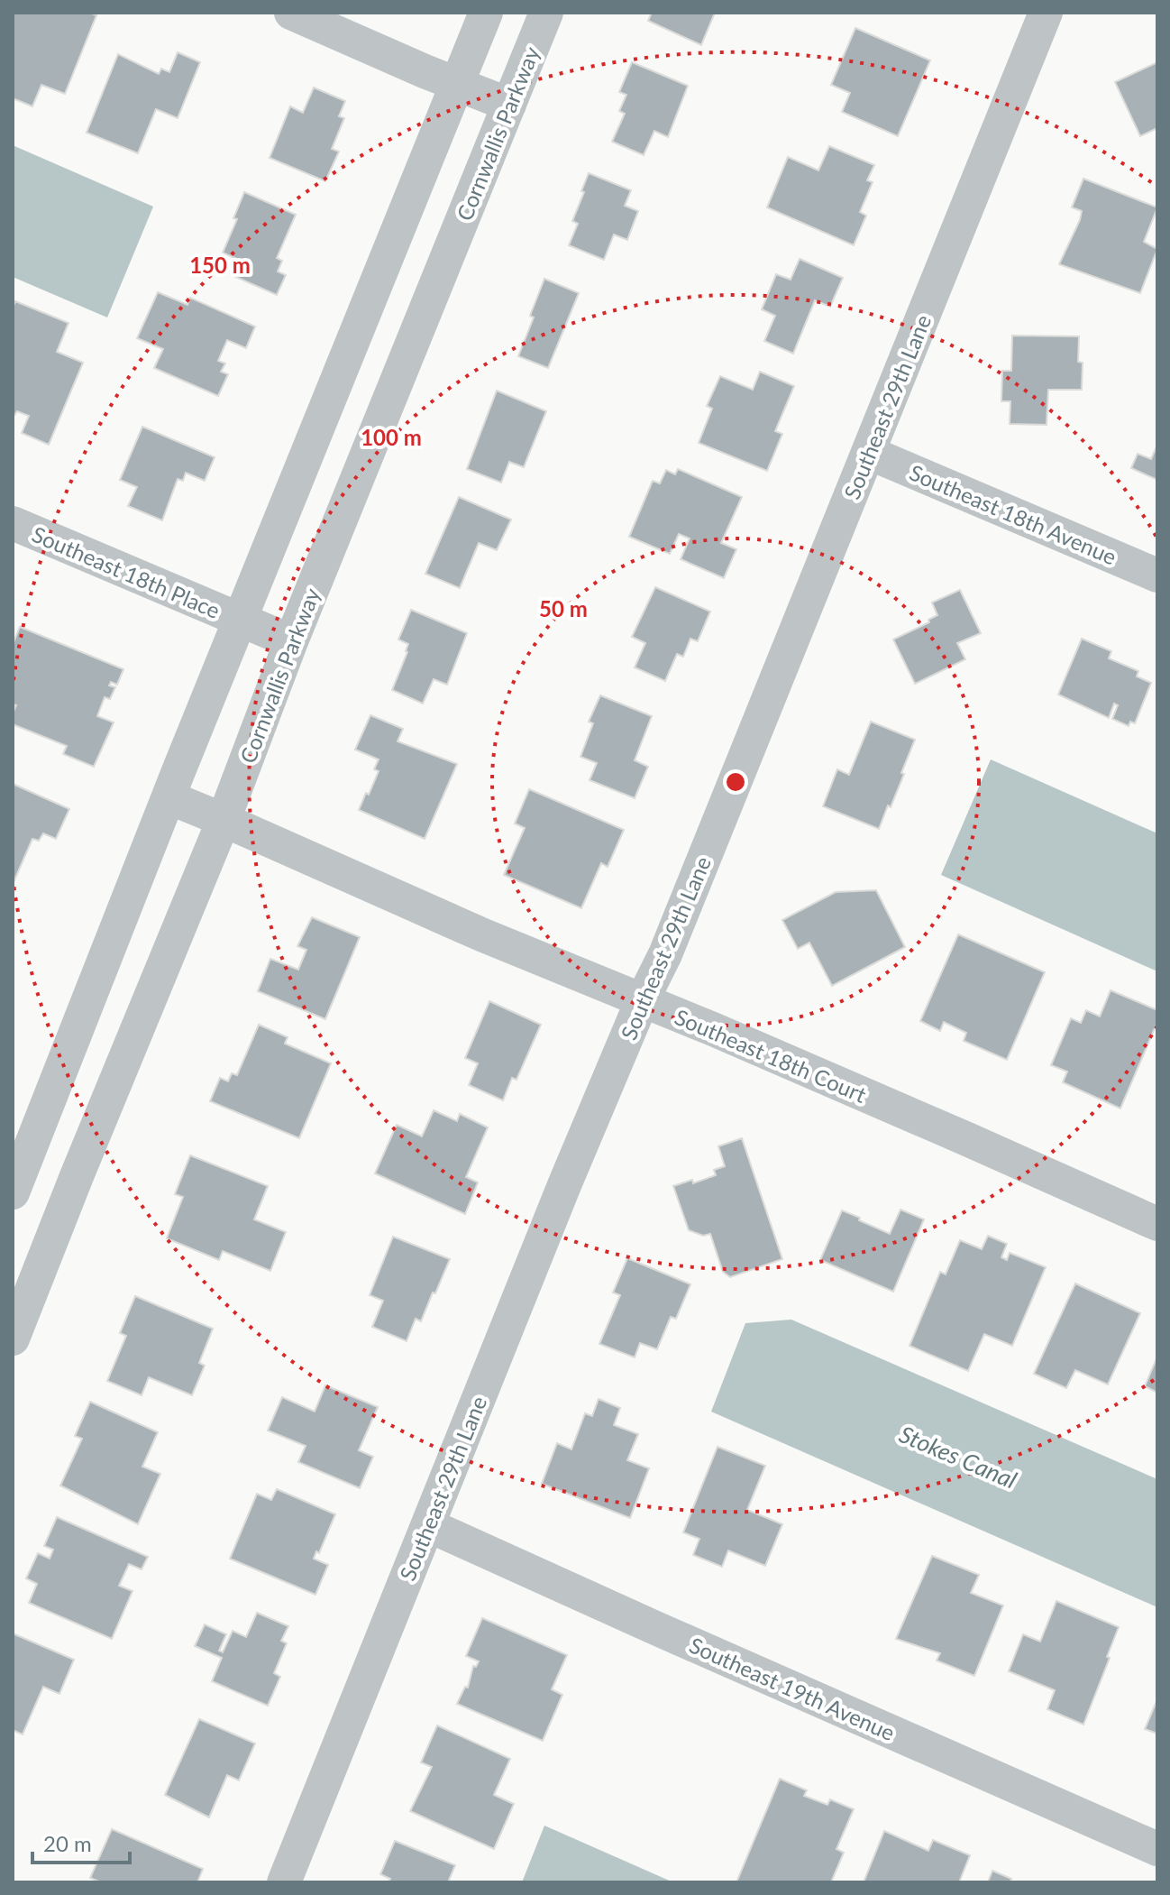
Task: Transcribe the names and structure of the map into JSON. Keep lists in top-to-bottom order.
{
  "streets": {
    "street": [
      "Cornwallis Parkway",
      "Southeast 29th Lane",
      "Southeast 18th Avenue",
      "Southeast 18th Place",
      "Southeast 18th Court",
      "Southeast 19th Avenue"
    ]
  },
  "crossings": [
    ["Cornwallis Parkway", "Southeast 18th Place"],
    ["Cornwallis Parkway", "Southeast 18th Court"],
    ["Southeast 29th Lane", "Southeast 18th Avenue"],
    ["Southeast 29th Lane", "Southeast 18th Court"],
    ["Southeast 29th Lane", "Southeast 19th Avenue"]
  ],
  "water": ["Stokes Canal"],
  "scale_bar": "20 m",
  "rings": ["150 m", "100 m", "50 m"]
}
